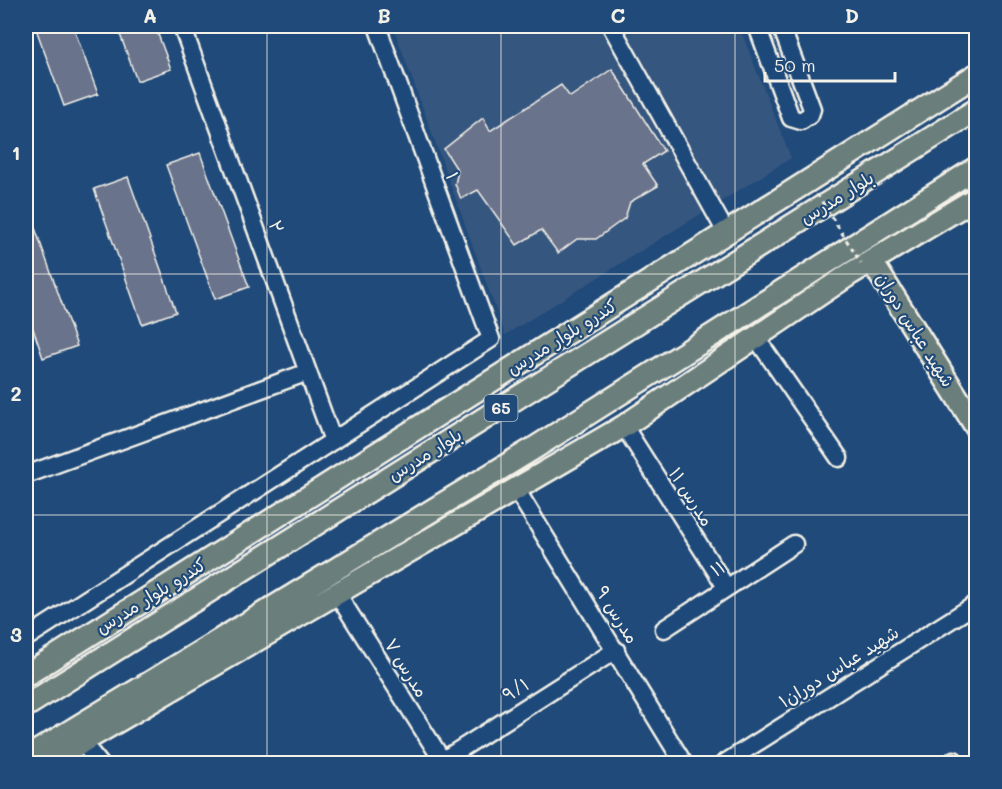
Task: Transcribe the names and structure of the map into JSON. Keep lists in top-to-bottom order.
{
  "streets": {
    "main road": [
      "بلوار مدرس",
      "شهید عباس دوران",
      "کندرو بلوار مدرس",
      "65"
    ],
    "street": [
      "۱",
      "۲",
      "مدرس ۱۱",
      "۱۱",
      "مدرس ۹",
      "شهید عباس دوران۱",
      "مدرس ۷",
      "۹/۱"
    ]
  },
  "crossings": [
    ["۱", "۲"],
    ["مدرس ۱۱", "۱۱"],
    ["مدرس ۹", "۹/۱"],
    ["مدرس ۷", "۹/۱"]
  ],
  "scale_bar": "50 m",
  "grid": {
    "columns": [
      "A",
      "B",
      "C",
      "D"
    ],
    "rows": ["1", "2", "3"]
  }
}
